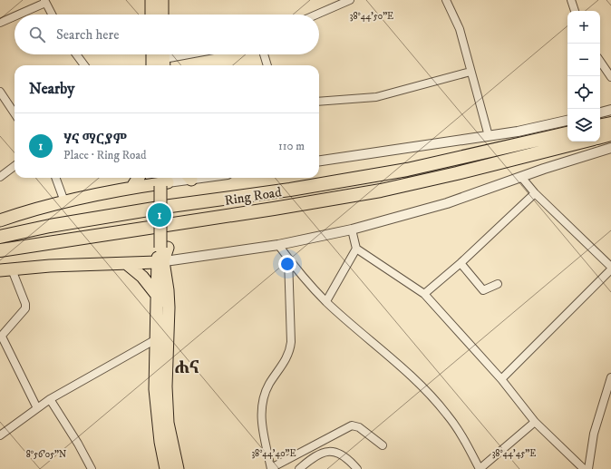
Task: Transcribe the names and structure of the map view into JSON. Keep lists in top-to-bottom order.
{
  "streets": {
    "highway": ["Ring Road"]
  },
  "districts": ["ሐና"],
  "page": {
    "map_buttons": ["+", "−"],
    "search": "Search here",
    "heading": "Nearby",
    "list": [
      {
        "mark": "1",
        "name": "ሃና ማርያም",
        "note": "Place · Ring Road",
        "value": "110 m"
      }
    ],
    "pins": "1"
  },
  "coordinates": [
    "38°44'50\"E",
    "38°44'40\"E",
    "38°44'45\"E",
    "8°56'05\"N"
  ]
}
